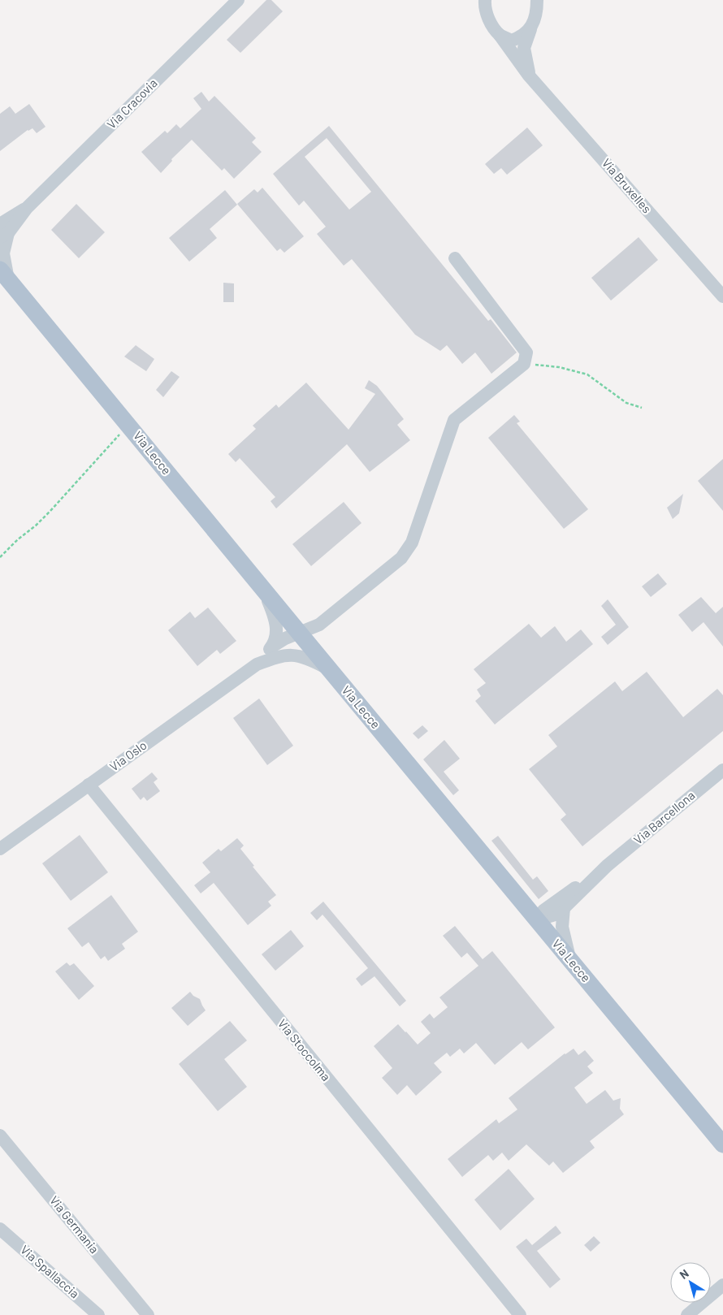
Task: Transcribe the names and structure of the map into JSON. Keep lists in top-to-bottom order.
{
  "streets": {
    "main road": ["Via Lecce"],
    "street": [
      "Via Cracovia",
      "Via Bruxelles",
      "Via Oslo",
      "Via Barcellona",
      "Via Stoccolma",
      "Via Germania",
      "Via Spallaccia"
    ]
  },
  "crossings": [
    ["Via Cracovia", "Via Lecce"],
    ["Via Lecce", "Via Oslo"],
    ["Via Lecce", "Via Barcellona"],
    ["Via Oslo", "Via Stoccolma"]
  ],
  "north": "top left"
}
